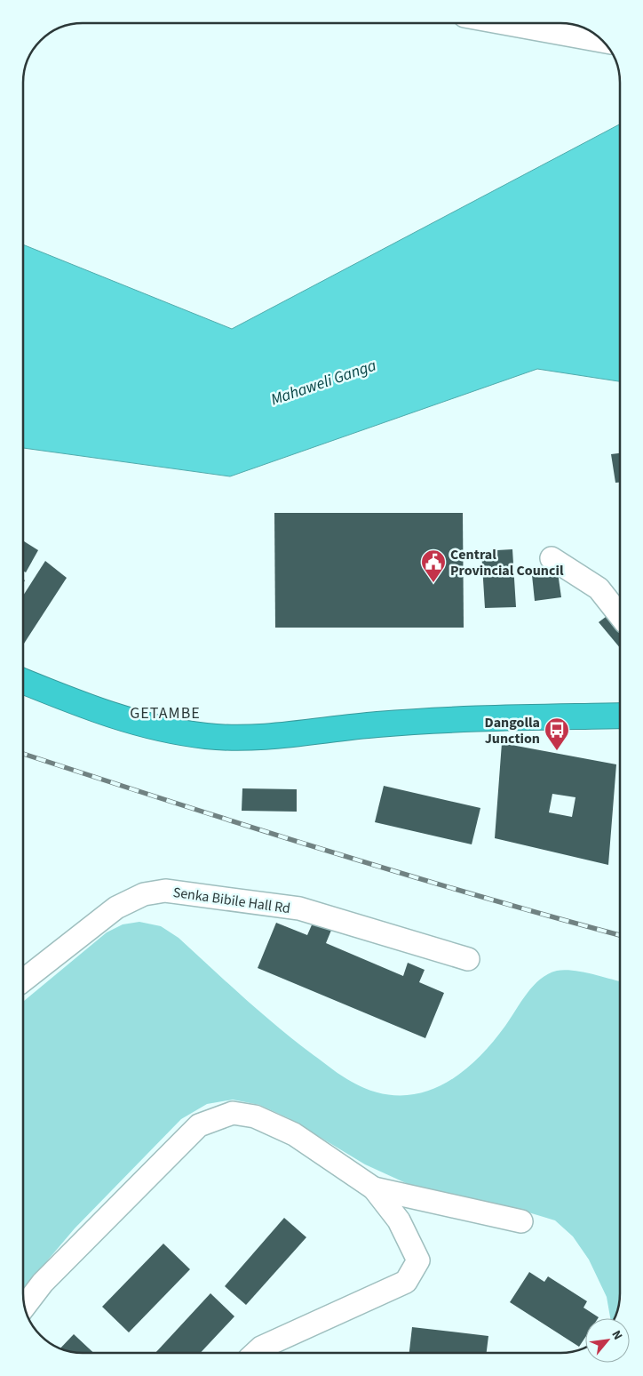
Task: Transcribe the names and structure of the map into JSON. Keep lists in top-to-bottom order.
{
  "streets": {
    "lane": ["Senka Bibile Hall Rd"]
  },
  "districts": ["GETAMBE"],
  "water": ["Mahaweli Ganga"],
  "places": {
    "public building": ["Central Provincial Council"],
    "bus stop": ["Dangolla Junction"]
  },
  "north": "top right"
}
